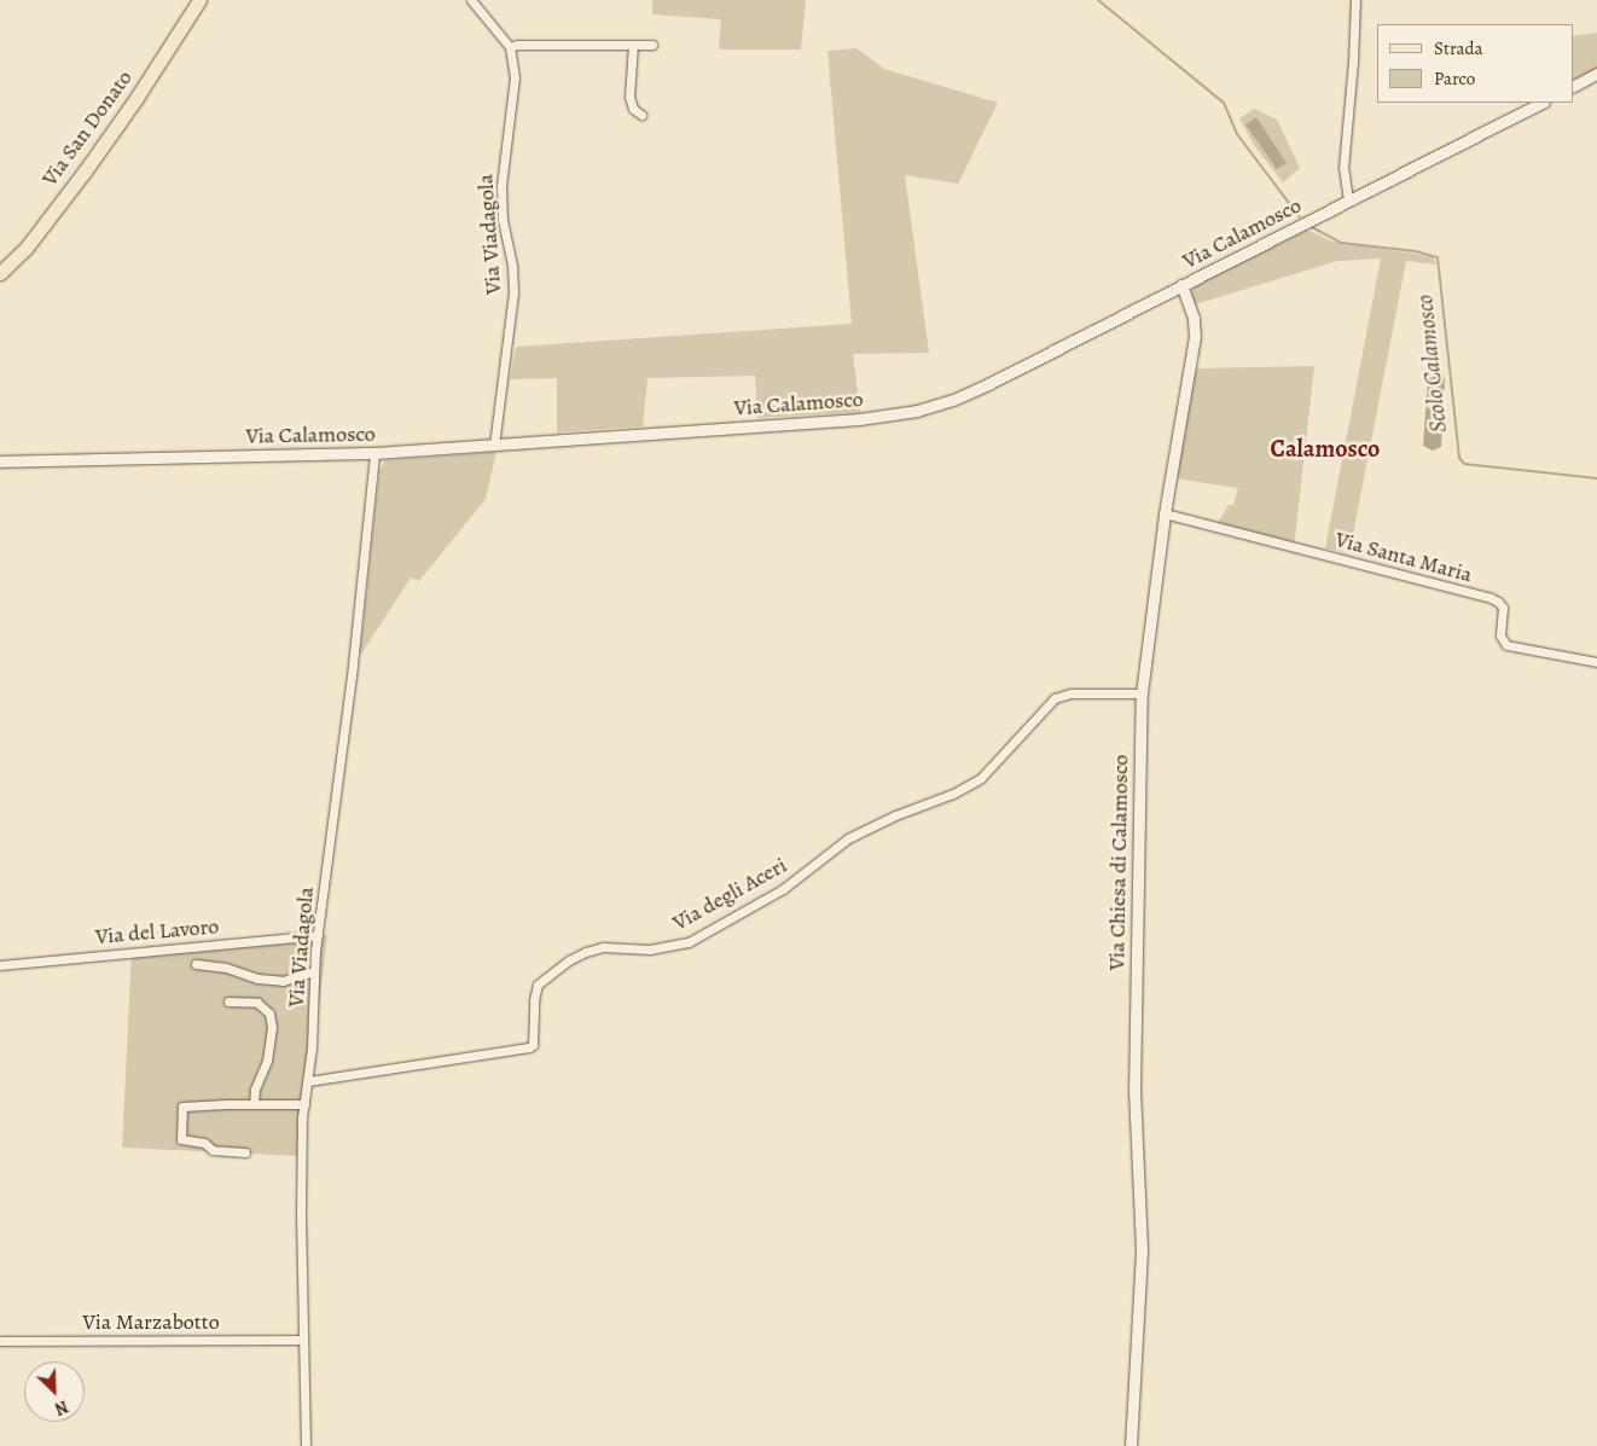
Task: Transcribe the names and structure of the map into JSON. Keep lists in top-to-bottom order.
{
  "streets": {
    "main road": ["Via San Donato"],
    "street": [
      "Via Calamosco",
      "Via Viadagola",
      "Via Santa Maria",
      "Via Chiesa di Calamosco",
      "Via degli Aceri",
      "Via del Lavoro",
      "Via Marzabotto"
    ]
  },
  "crossings": [
    ["Via Calamosco", "Via Viadagola"],
    ["Via Calamosco", "Via Chiesa di Calamosco"],
    ["Via Viadagola", "Via degli Aceri"],
    ["Via Viadagola", "Via del Lavoro"],
    ["Via Viadagola", "Via Marzabotto"],
    ["Via Santa Maria", "Via Chiesa di Calamosco"],
    ["Via Chiesa di Calamosco", "Via degli Aceri"]
  ],
  "districts": ["Calamosco"],
  "water": ["Scolo Calamosco"],
  "legend": ["Strada", "Parco"],
  "north": "bottom right"
}
